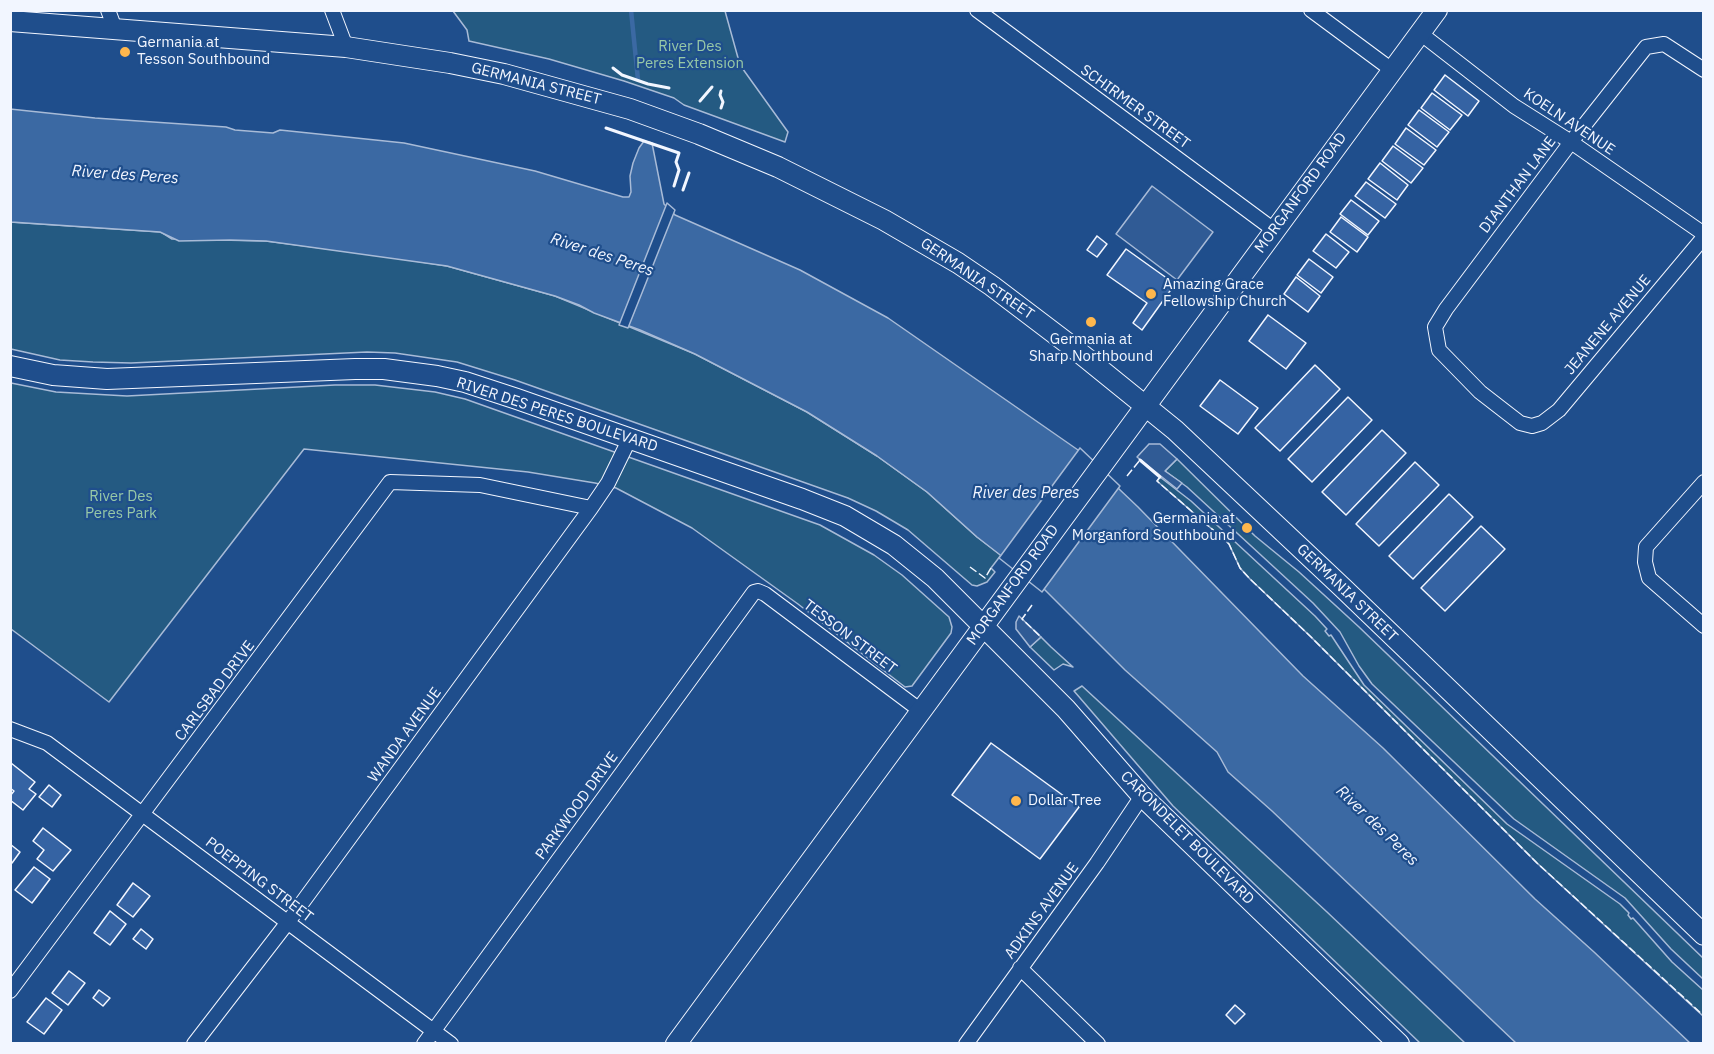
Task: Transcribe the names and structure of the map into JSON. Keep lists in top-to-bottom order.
{
  "streets": {
    "main road": [
      "GERMANIA STREET",
      "MORGANFORD ROAD",
      "RIVER DES PERES BOULEVARD",
      "CARONDELET BOULEVARD"
    ],
    "street": [
      "SCHIRMER STREET",
      "KOELN AVENUE",
      "DIANTHAN LANE",
      "JEANENE AVENUE",
      "TESSON STREET",
      "CARLSBAD DRIVE",
      "WANDA AVENUE",
      "PARKWOOD DRIVE",
      "POEPPING STREET",
      "ADKINS AVENUE"
    ]
  },
  "crossings": [
    ["GERMANIA STREET", "MORGANFORD ROAD"],
    ["SCHIRMER STREET", "MORGANFORD ROAD"],
    ["KOELN AVENUE", "DIANTHAN LANE"],
    ["KOELN AVENUE", "MORGANFORD ROAD"],
    ["KOELN AVENUE", "JEANENE AVENUE"],
    ["DIANTHAN LANE", "JEANENE AVENUE"],
    ["MORGANFORD ROAD", "RIVER DES PERES BOULEVARD"],
    ["MORGANFORD ROAD", "TESSON STREET"],
    ["MORGANFORD ROAD", "CARONDELET BOULEVARD"],
    ["RIVER DES PERES BOULEVARD", "WANDA AVENUE"],
    ["RIVER DES PERES BOULEVARD", "CARONDELET BOULEVARD"],
    ["TESSON STREET", "PARKWOOD DRIVE"],
    ["CARLSBAD DRIVE", "WANDA AVENUE"],
    ["CARLSBAD DRIVE", "POEPPING STREET"],
    ["WANDA AVENUE", "POEPPING STREET"],
    ["PARKWOOD DRIVE", "POEPPING STREET"],
    ["CARONDELET BOULEVARD", "ADKINS AVENUE"]
  ],
  "water": ["River des Peres"],
  "parks": ["River Des Peres Extension", "River Des Peres Park"],
  "places": [
    "Germania at Tesson Southbound",
    "Amazing Grace Fellowship Church",
    "Germania at Sharp Northbound",
    "Germania at Morganford Southbound",
    "Dollar Tree"
  ]
}
